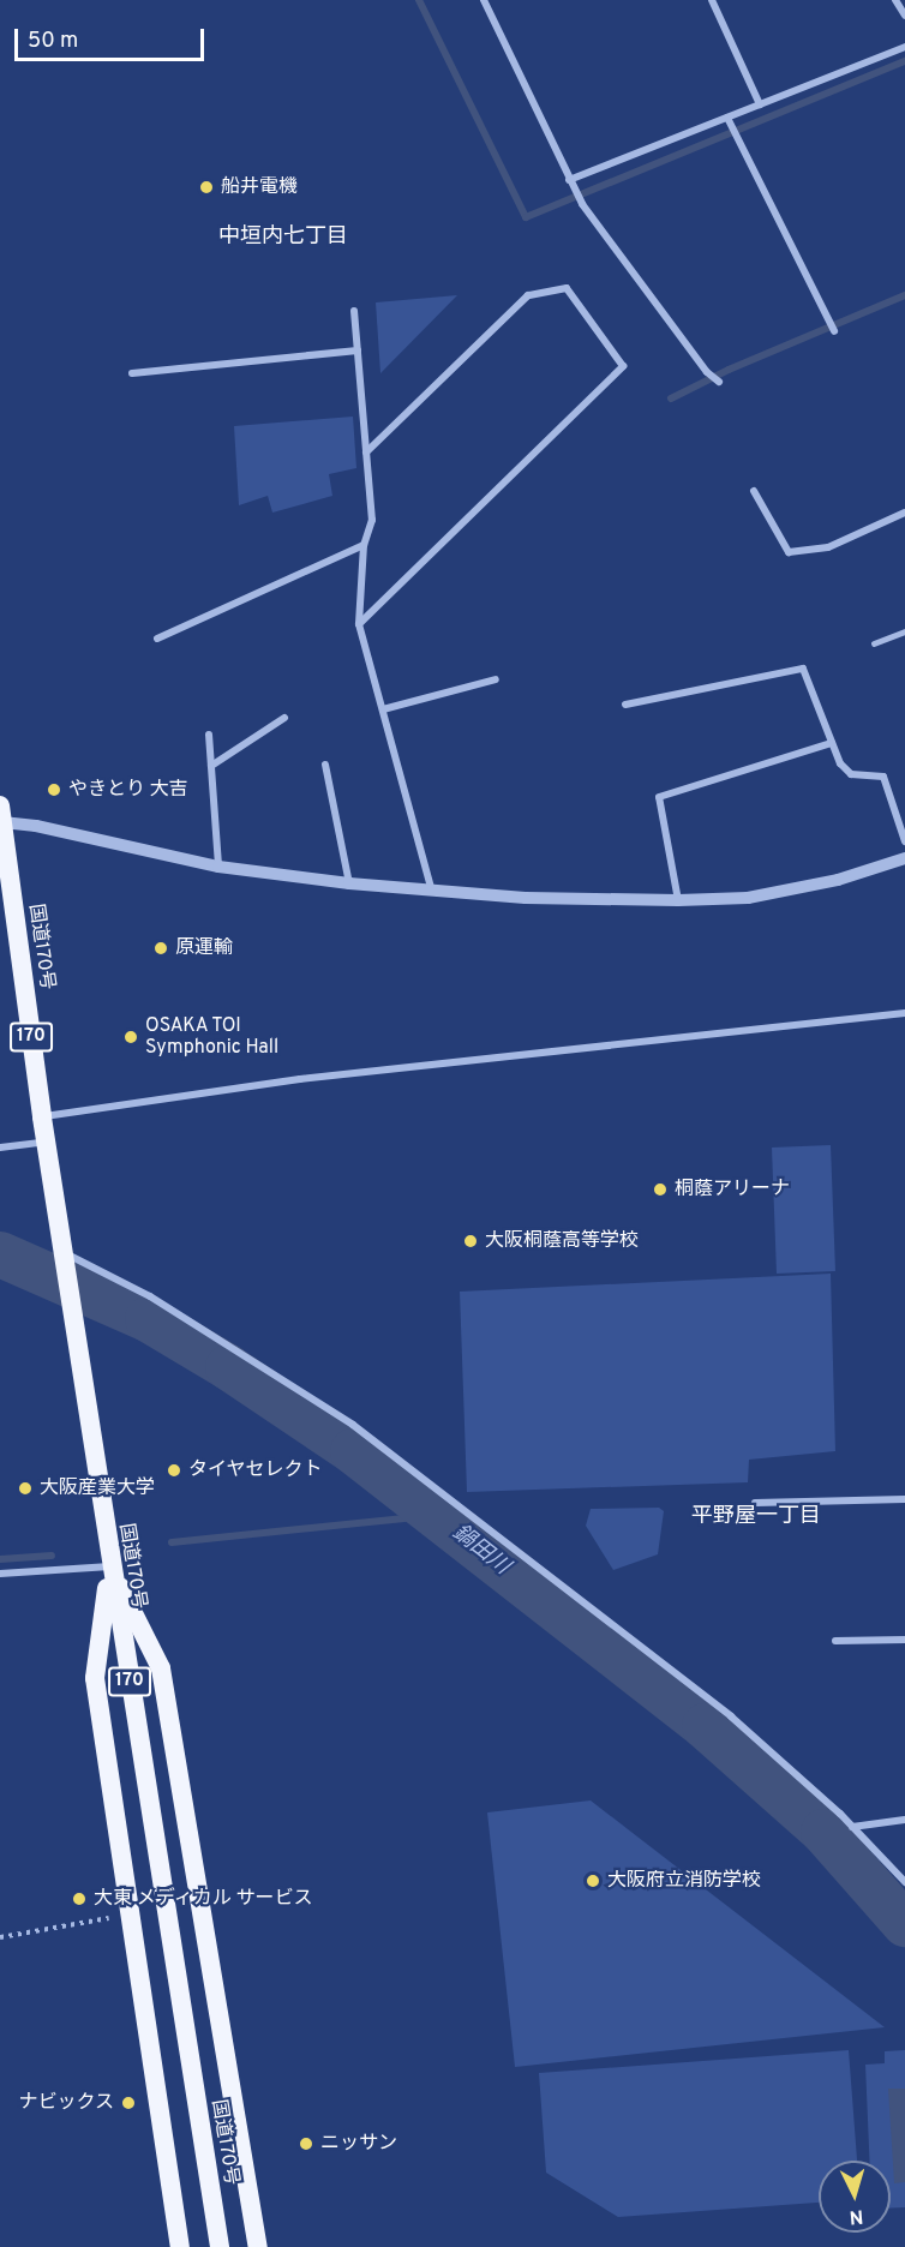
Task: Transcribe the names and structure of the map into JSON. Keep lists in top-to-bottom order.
{
  "streets": {
    "highway": ["国道170号", "170"]
  },
  "crossings": [
    ["国道170号", "170"]
  ],
  "districts": ["中垣内七丁目", "平野屋一丁目"],
  "water": ["鍋田川"],
  "places": [
    "船井電機",
    "やきとり 大吉",
    "原運輸",
    "OSAKA TOI Symphonic Hall",
    "桐蔭アリーナ",
    "大阪桐蔭高等学校",
    "タイヤセレクト",
    "大阪産業大学",
    "大阪府立消防学校",
    "大東 メディカル サービス",
    "ナビックス",
    "ニッサン"
  ],
  "scale_bar": "50 m",
  "north": "bottom"
}
